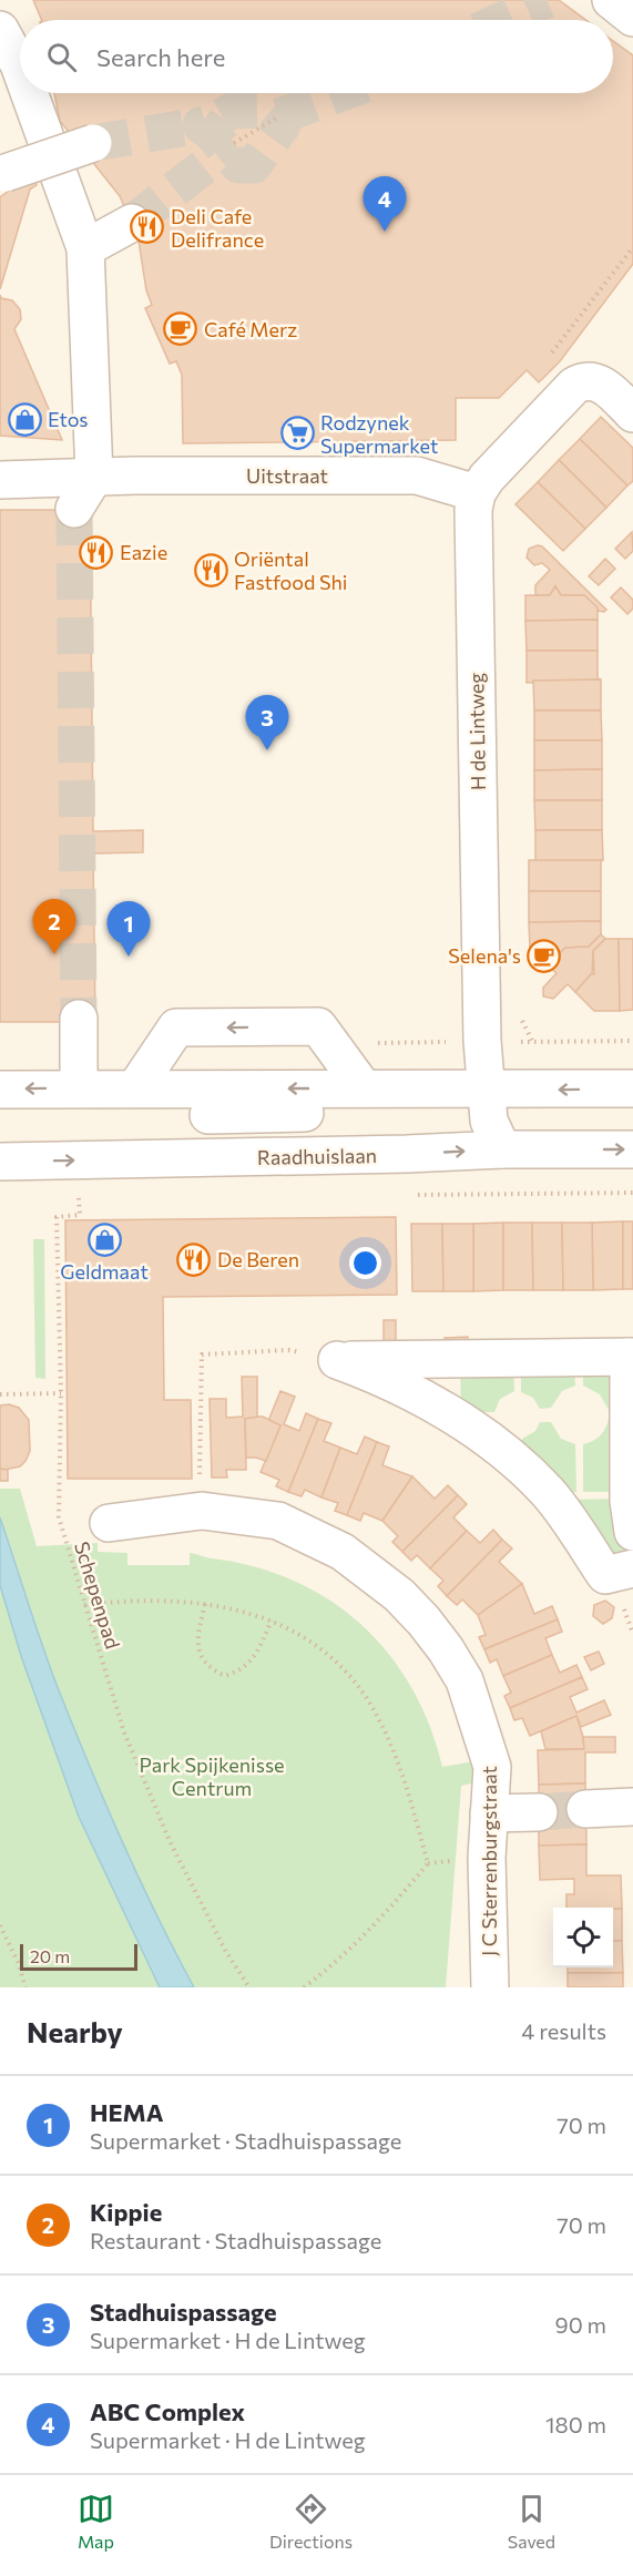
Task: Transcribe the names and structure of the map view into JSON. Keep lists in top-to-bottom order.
{
  "streets": {
    "street": [
      "Uitstraat",
      "H de Lintweg",
      "Raadhuislaan",
      "J C Sterrenburgstraat"
    ],
    "path": ["Schepenpad"]
  },
  "crossings": [
    ["Uitstraat", "H de Lintweg"],
    ["H de Lintweg", "Raadhuislaan"]
  ],
  "parks": ["Park Spijkenisse Centrum"],
  "places": {
    "restaurant": [
      "Deli Cafe Delifrance",
      "Eazie",
      "Oriëntal Fastfood Shi",
      "De Beren"
    ],
    "cafe": ["Café Merz", "Selena's"],
    "shop": ["Etos", "Geldmaat"],
    "supermarket": ["Rodzynek Supermarket"]
  },
  "scale_bar": "20 m",
  "page": {
    "search": "Search here",
    "pins": [
      "4",
      "3",
      "2",
      "1"
    ],
    "scale": "20 m",
    "heading": ["Nearby", "4 results"],
    "list": [
      {
        "mark": "1",
        "name": "HEMA",
        "note": "Supermarket · Stadhuispassage",
        "value": "70 m"
      },
      {
        "mark": "2",
        "name": "Kippie",
        "note": "Restaurant · Stadhuispassage",
        "value": "70 m"
      },
      {
        "mark": "3",
        "name": "Stadhuispassage",
        "note": "Supermarket · H de Lintweg",
        "value": "90 m"
      },
      {
        "mark": "4",
        "name": "ABC Complex",
        "note": "Supermarket · H de Lintweg",
        "value": "180 m"
      }
    ],
    "nav": ["Map", "Directions", "Saved"]
  }
}
